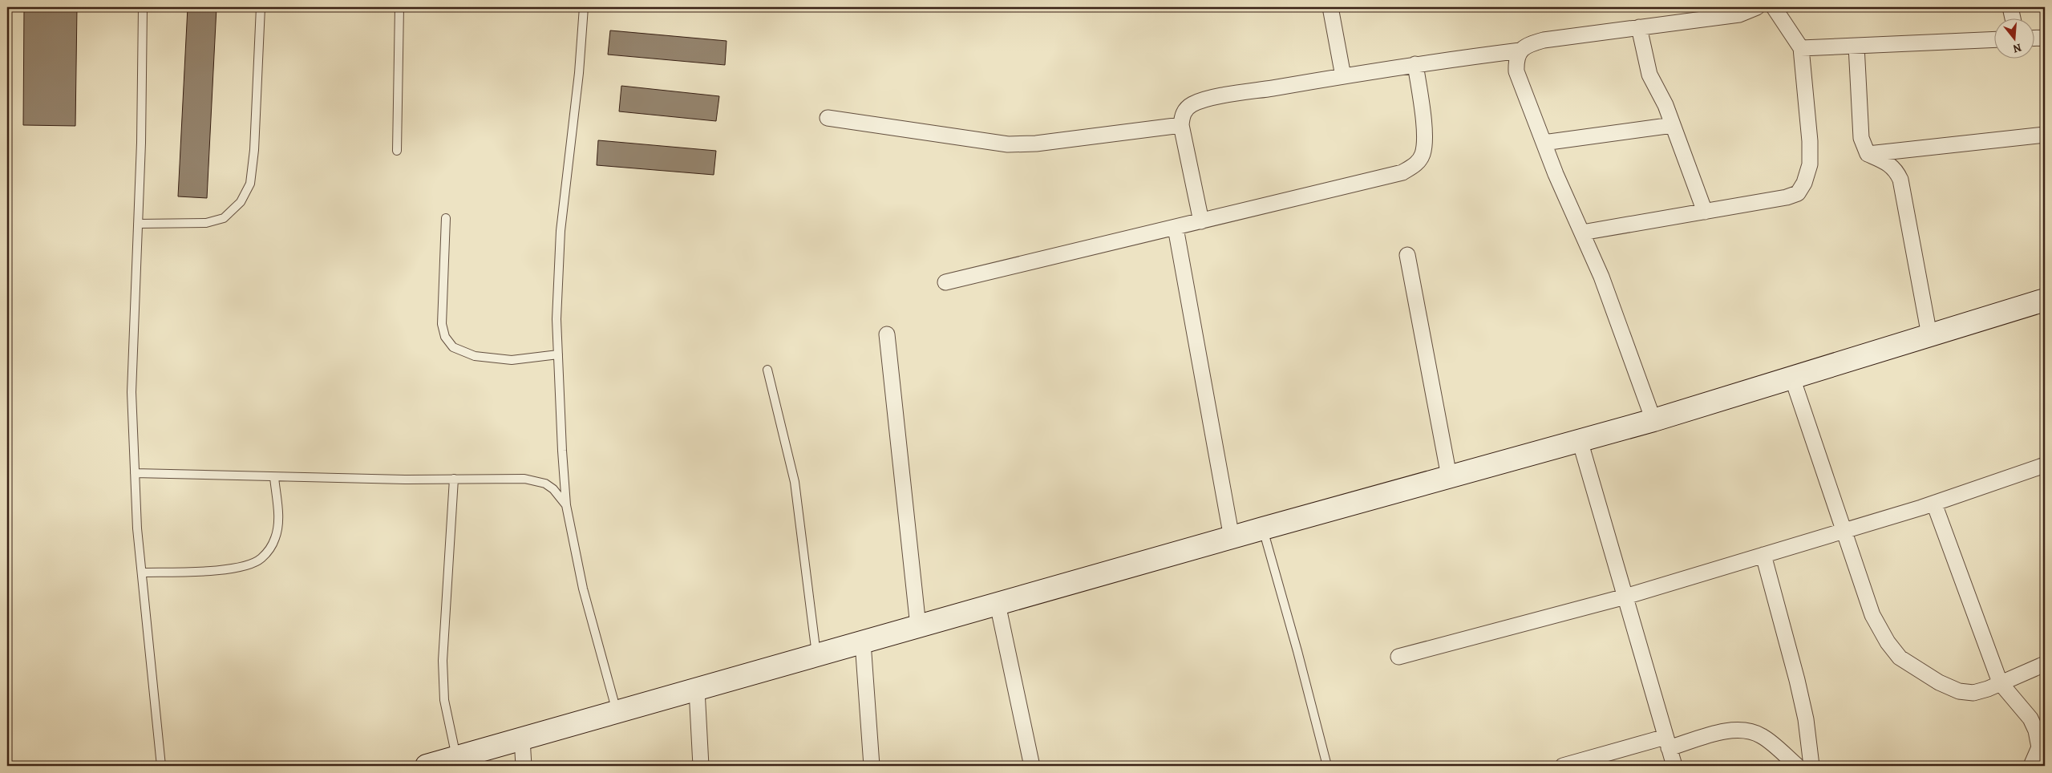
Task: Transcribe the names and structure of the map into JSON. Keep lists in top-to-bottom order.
{
  "north": "bottom"
}
